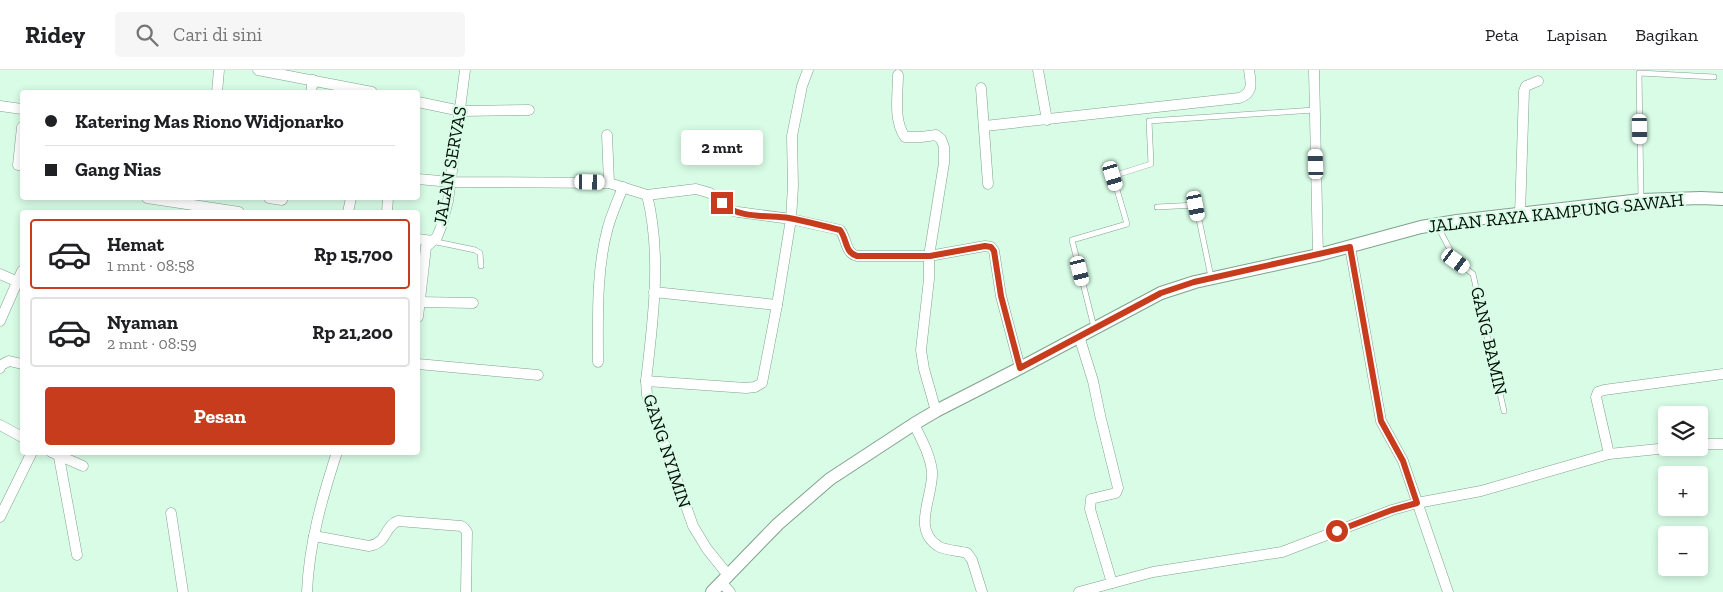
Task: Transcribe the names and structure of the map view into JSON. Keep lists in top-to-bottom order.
{
  "streets": {
    "street": ["JALAN SERVAS", "JALAN RAYA KAMPUNG SAWAH", "GANG NYIMIN"],
    "lane": ["GANG BAMIN"]
  },
  "crossings": [
    ["JALAN RAYA KAMPUNG SAWAH", "GANG BAMIN"],
    ["JALAN RAYA KAMPUNG SAWAH", "GANG NYIMIN"]
  ],
  "page": {
    "header": "Ridey",
    "search": "Cari di sini",
    "nav": ["Peta", "Lapisan", "Bagikan"],
    "banner": ["Katering Mas Riono Widjonarko", "Gang Nias"],
    "bubble": "2 mnt",
    "list": [
      {
        "name": "Hemat",
        "note": "1 mnt · 08:58",
        "value": "Rp 15,700"
      },
      {
        "name": "Nyaman",
        "note": "2 mnt · 08:59",
        "value": "Rp 21,200"
      }
    ],
    "buttons": "Pesan",
    "map_buttons": ["+", "−"]
  }
}
